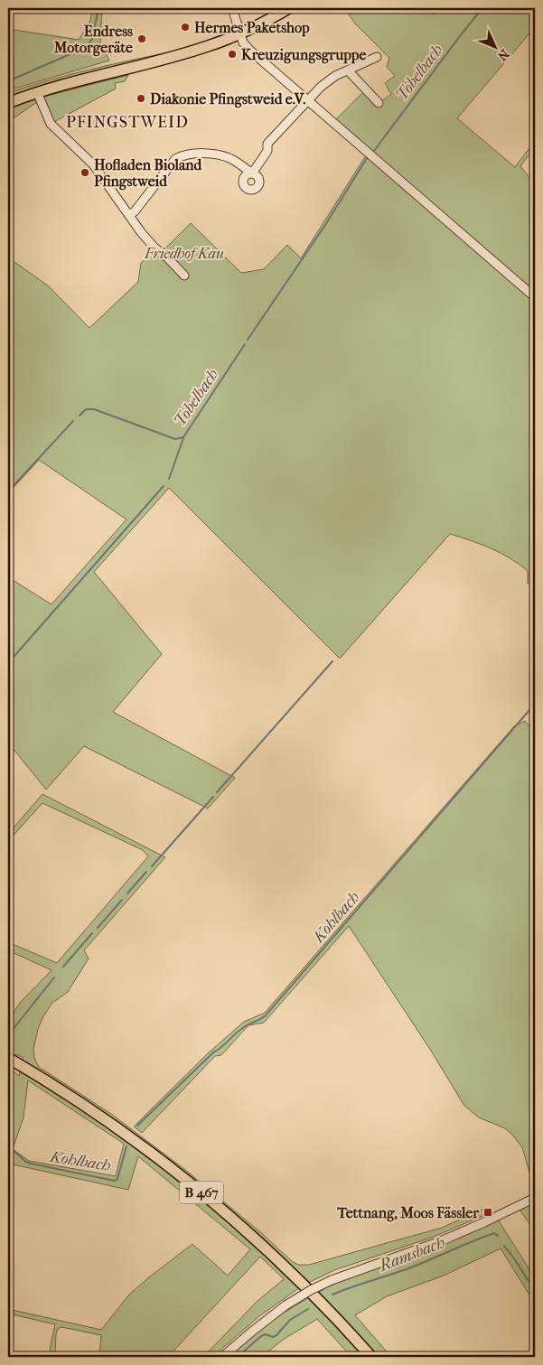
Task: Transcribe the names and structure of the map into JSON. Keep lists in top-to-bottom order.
{
  "streets": {
    "main road": ["B 467"]
  },
  "districts": ["PFINGSTWEID"],
  "water": ["Tobelbach", "Kohlbach", "Ramsbach"],
  "parks": ["Friedhof Kau"],
  "places": {
    "other": [
      "Hermes Paketshop",
      "Endress Motorgeräte",
      "Kreuzigungsgruppe",
      "Diakonie Pfingstweid e.V.",
      "Hofladen Bioland Pfingstweid"
    ],
    "transit": ["Tettnang, Moos Fässler"]
  },
  "north": "bottom right"
}
